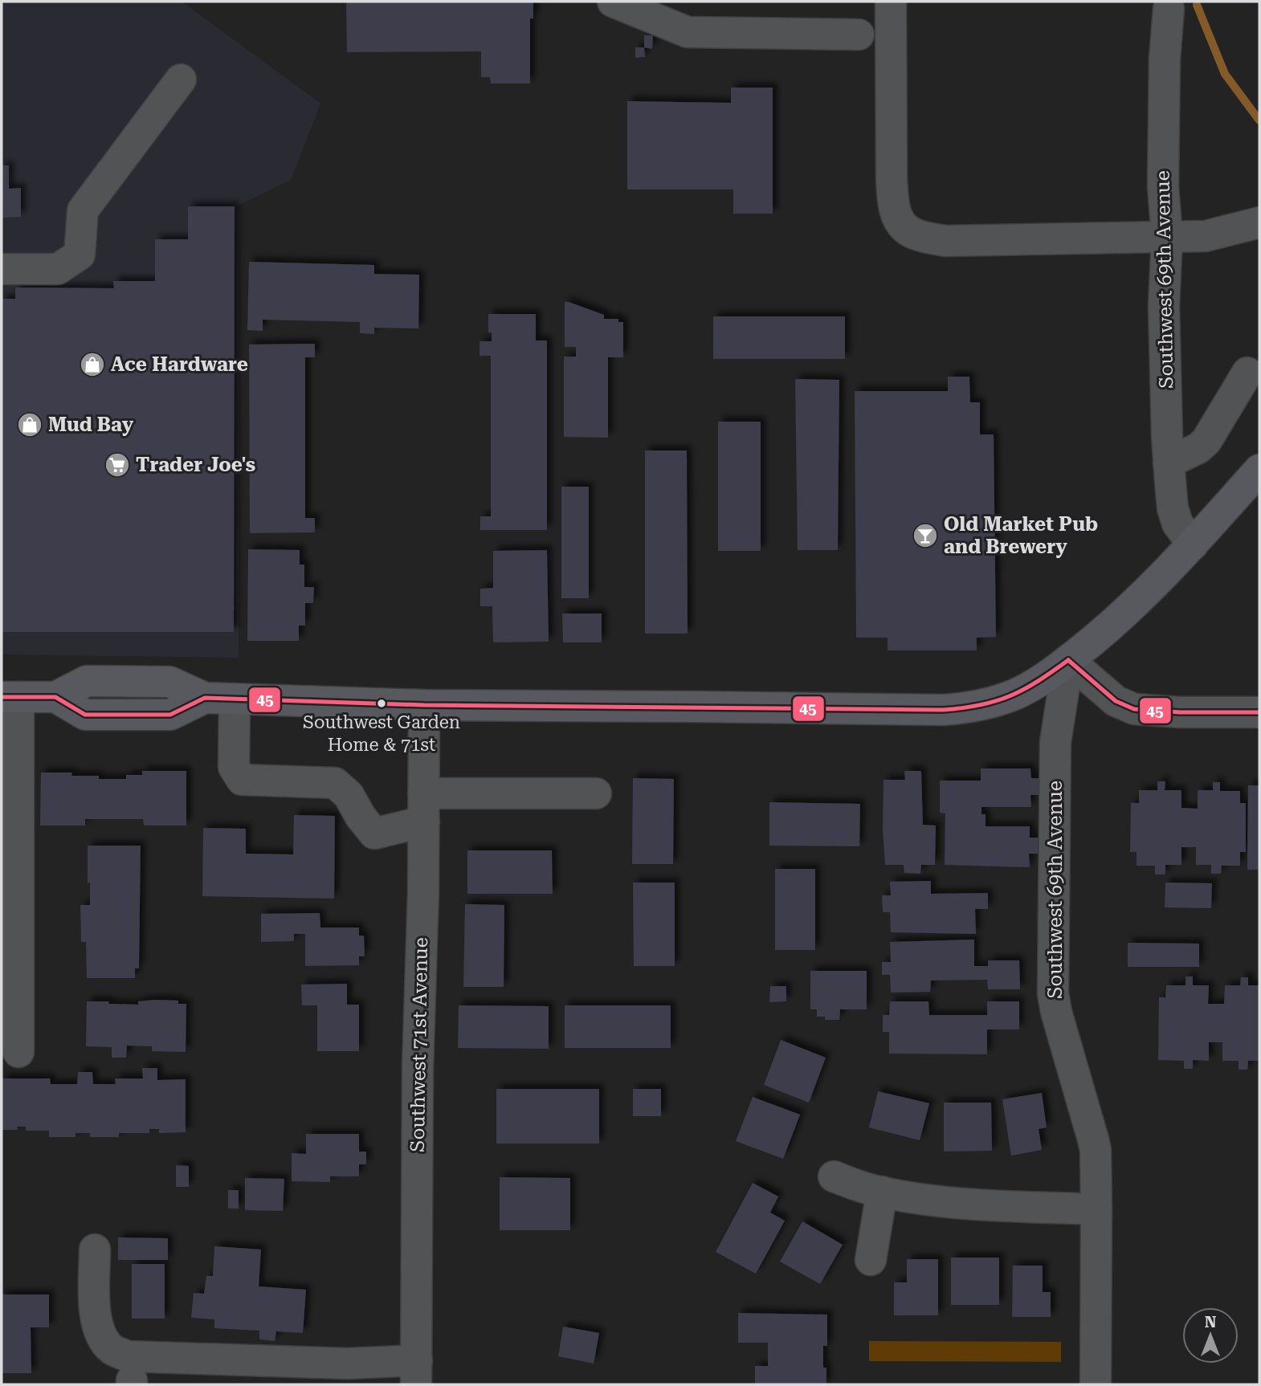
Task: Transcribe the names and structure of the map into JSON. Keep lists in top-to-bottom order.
{
  "streets": {
    "street": ["Southwest 69th Avenue", "Southwest 71st Avenue"]
  },
  "places": {
    "shop": ["Ace Hardware", "Mud Bay"],
    "supermarket": ["Trader Joe's"],
    "bar": ["Old Market Pub and Brewery"],
    "other": ["Southwest Garden Home & 71st"]
  },
  "lines": ["transit line 45"],
  "north": "top"
}
